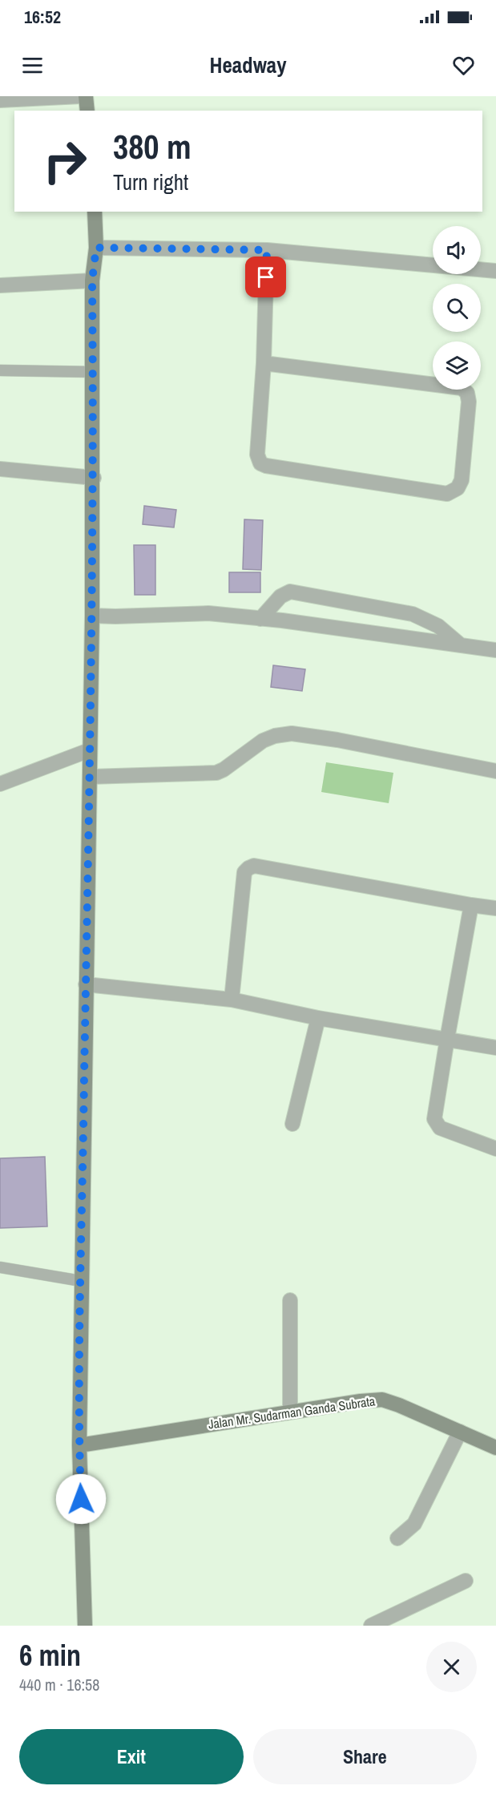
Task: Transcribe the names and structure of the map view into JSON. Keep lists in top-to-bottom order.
{
  "streets": {
    "main road": ["Jalan Mr. Sudarman Ganda Subrata"]
  },
  "page": {
    "status": "16:52",
    "header": "Headway",
    "turn": ["380 m", "Turn right"],
    "heading": ["6 min", "440 m · 16:58"],
    "buttons": ["Exit", "Share"]
  }
}
